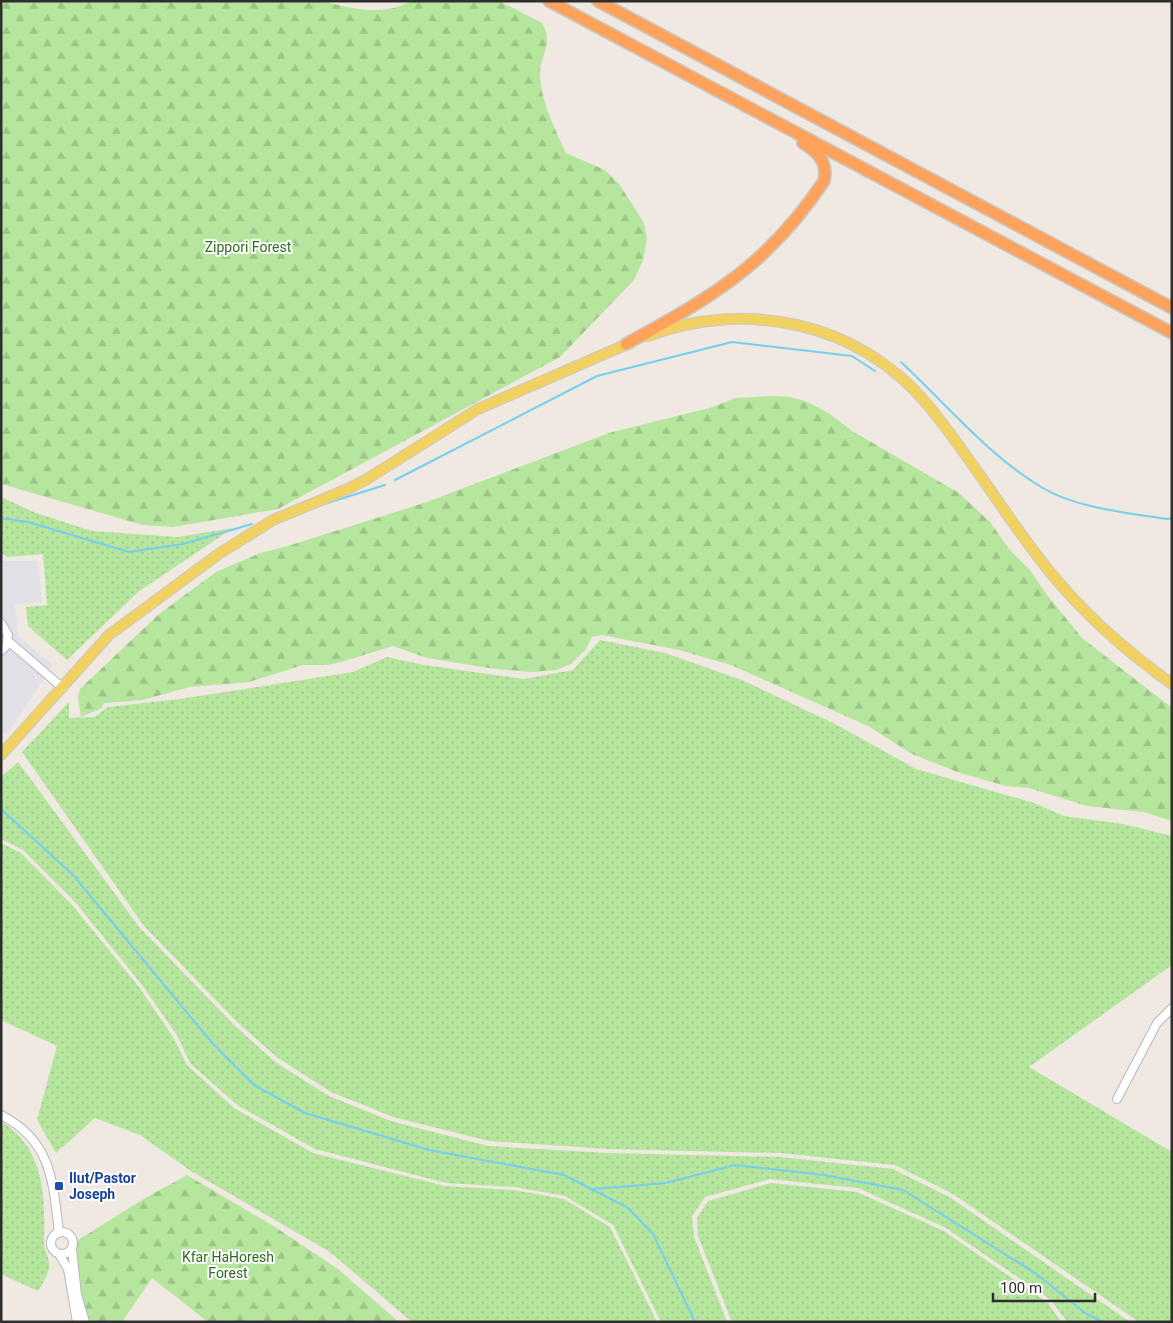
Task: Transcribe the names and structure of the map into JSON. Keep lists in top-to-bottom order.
{
  "parks": ["Zippori Forest", "Kfar HaHoresh Forest"],
  "places": {
    "transit": ["Ilut/Pastor Joseph"]
  },
  "scale_bar": "100 m"
}
